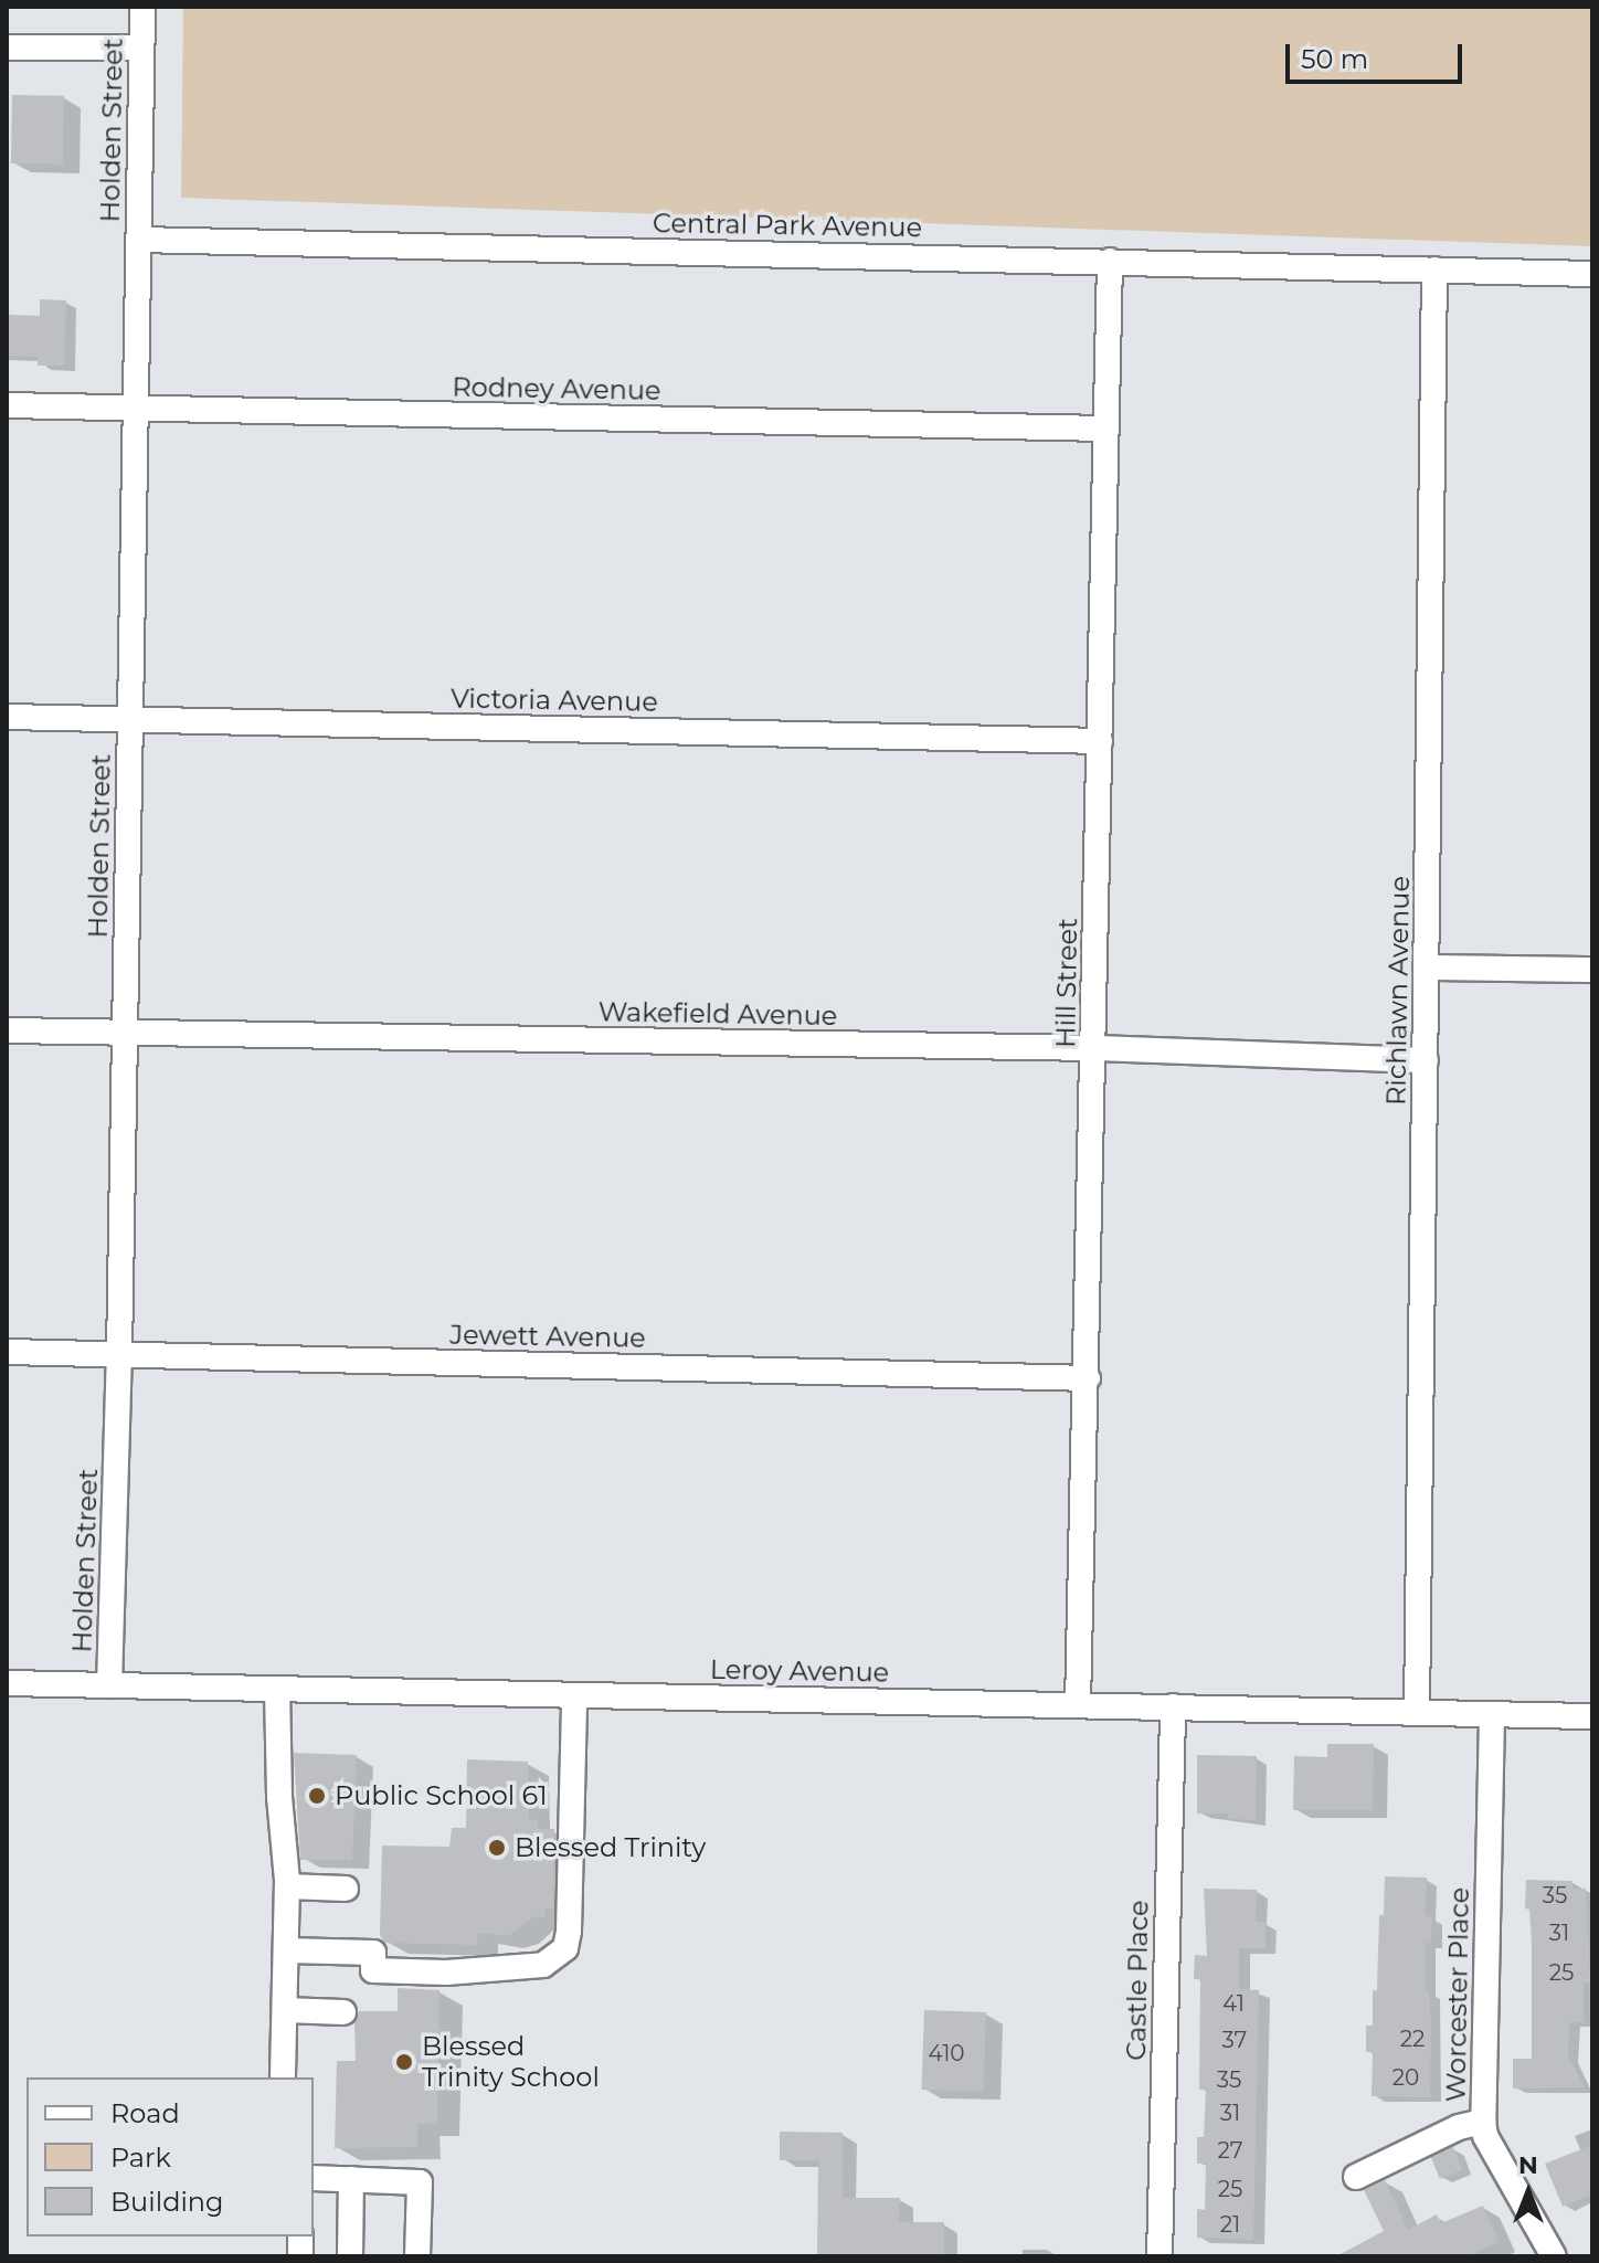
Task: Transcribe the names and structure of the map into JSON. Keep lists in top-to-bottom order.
{
  "streets": {
    "street": [
      "Holden Street",
      "Central Park Avenue",
      "Rodney Avenue",
      "Victoria Avenue",
      "Hill Street",
      "Richlawn Avenue",
      "Wakefield Avenue",
      "Jewett Avenue",
      "Leroy Avenue",
      "Castle Place",
      "Worcester Place"
    ]
  },
  "crossings": [
    ["Holden Street", "Central Park Avenue"],
    ["Holden Street", "Rodney Avenue"],
    ["Holden Street", "Victoria Avenue"],
    ["Holden Street", "Wakefield Avenue"],
    ["Holden Street", "Jewett Avenue"],
    ["Holden Street", "Leroy Avenue"],
    ["Central Park Avenue", "Hill Street"],
    ["Central Park Avenue", "Richlawn Avenue"],
    ["Rodney Avenue", "Hill Street"],
    ["Victoria Avenue", "Hill Street"],
    ["Hill Street", "Wakefield Avenue"],
    ["Hill Street", "Jewett Avenue"],
    ["Hill Street", "Leroy Avenue"],
    ["Richlawn Avenue", "Wakefield Avenue"],
    ["Richlawn Avenue", "Leroy Avenue"],
    ["Leroy Avenue", "Castle Place"],
    ["Leroy Avenue", "Worcester Place"]
  ],
  "places": ["Public School 61", "Blessed Trinity", "Blessed Trinity School"],
  "house_numbers": [
    "35",
    "31",
    "25",
    "41",
    "22",
    "37",
    "410",
    "20",
    "35",
    "31",
    "27",
    "25",
    "21"
  ],
  "legend": ["Road", "Park", "Building"],
  "scale_bar": "50 m",
  "north": "top"
}
